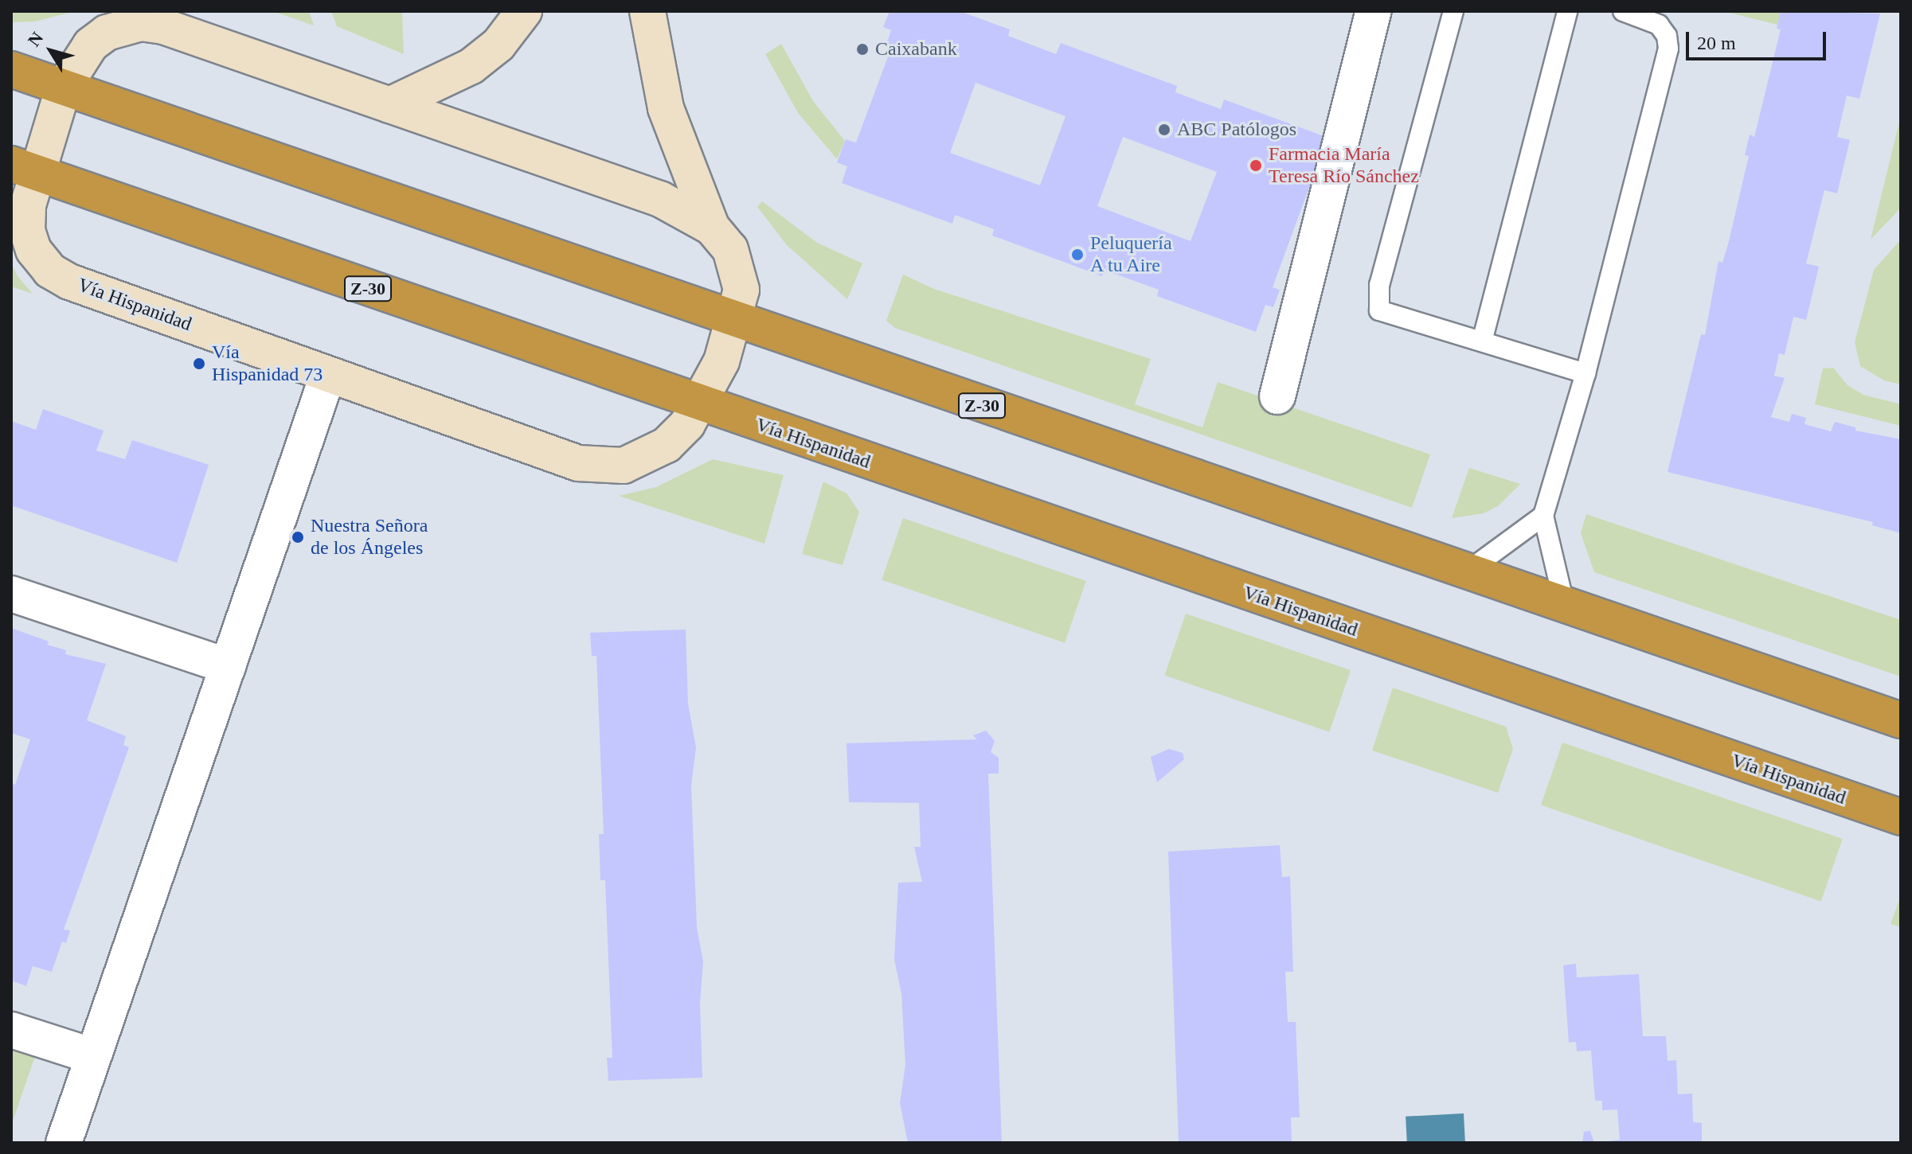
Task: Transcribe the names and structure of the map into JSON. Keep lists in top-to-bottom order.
{
  "streets": {
    "highway": ["Z-30", "Vía Hispanidad"]
  },
  "crossings": [
    ["Z-30", "Vía Hispanidad"]
  ],
  "places": [
    "Caixabank",
    "ABC Patólogos",
    "Farmacia María Teresa Río Sánchez",
    "Peluquería A tu Aire",
    "Vía Hispanidad 73",
    "Nuestra Señora de los Ángeles"
  ],
  "scale_bar": "20 m",
  "north": "top left"
}
